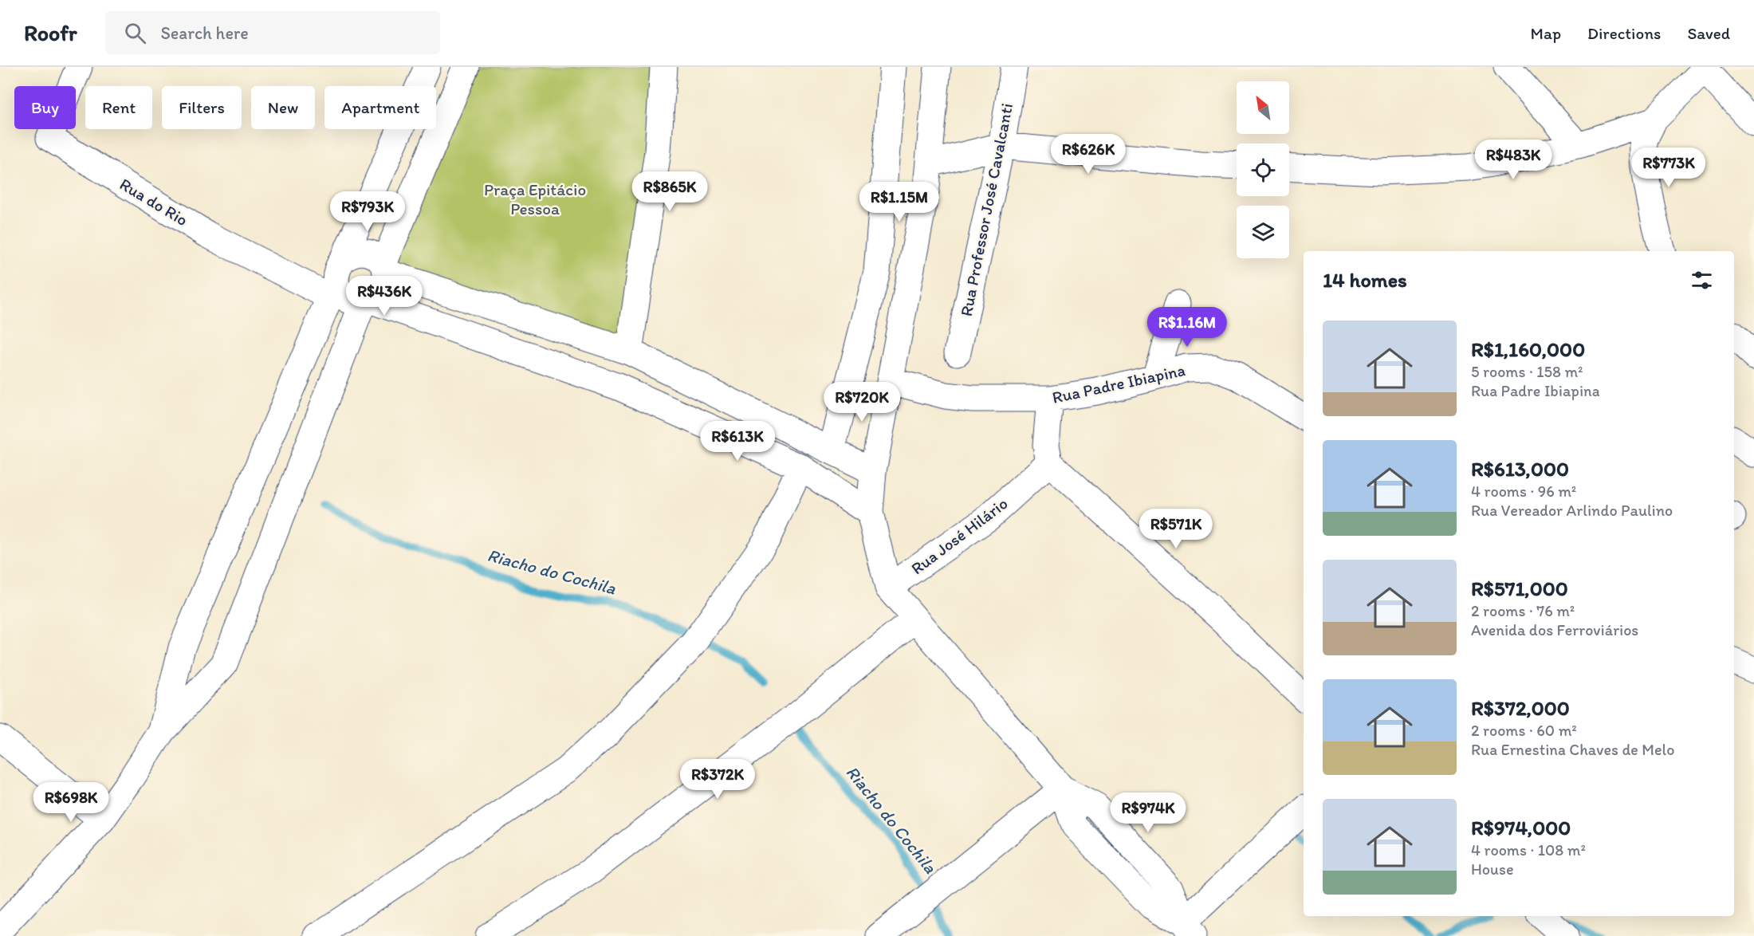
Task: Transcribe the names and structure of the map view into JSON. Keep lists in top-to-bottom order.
{
  "streets": {
    "street": [
      "Rua do Rio",
      "Rua Professor José Cavalcanti",
      "Rua Padre Ibiapina",
      "Rua José Hilário"
    ]
  },
  "water": ["Riacho do Cochila"],
  "parks": ["Praça Epitácio Pessoa"],
  "north": "top left",
  "page": {
    "header": "Roofr",
    "search": "Search here",
    "nav": ["Map", "Directions", "Saved"],
    "chip": [
      "Buy",
      "Rent",
      "Filters",
      "New",
      "Apartment"
    ],
    "price": [
      "R$626K",
      "R$483K",
      "R$773K",
      "R$865K",
      "R$1.15M",
      "R$793K",
      "R$436K",
      "R$1.16M",
      "R$720K",
      "R$613K",
      "R$571K",
      "R$372K",
      "R$698K",
      "R$974K"
    ],
    "heading": "14 homes",
    "list": [
      {
        "name": "R$1,160,000",
        "note": "5 rooms · 158 m² · Rua Padre Ibiapina"
      },
      {
        "name": "R$613,000",
        "note": "4 rooms · 96 m² · Rua Vereador Arlindo Paulino"
      },
      {
        "name": "R$571,000",
        "note": "2 rooms · 76 m² · Avenida dos Ferroviários"
      },
      {
        "name": "R$372,000",
        "note": "2 rooms · 60 m² · Rua Ernestina Chaves de Melo"
      },
      {
        "name": "R$974,000",
        "note": "4 rooms · 108 m² · House"
      }
    ]
  }
}
